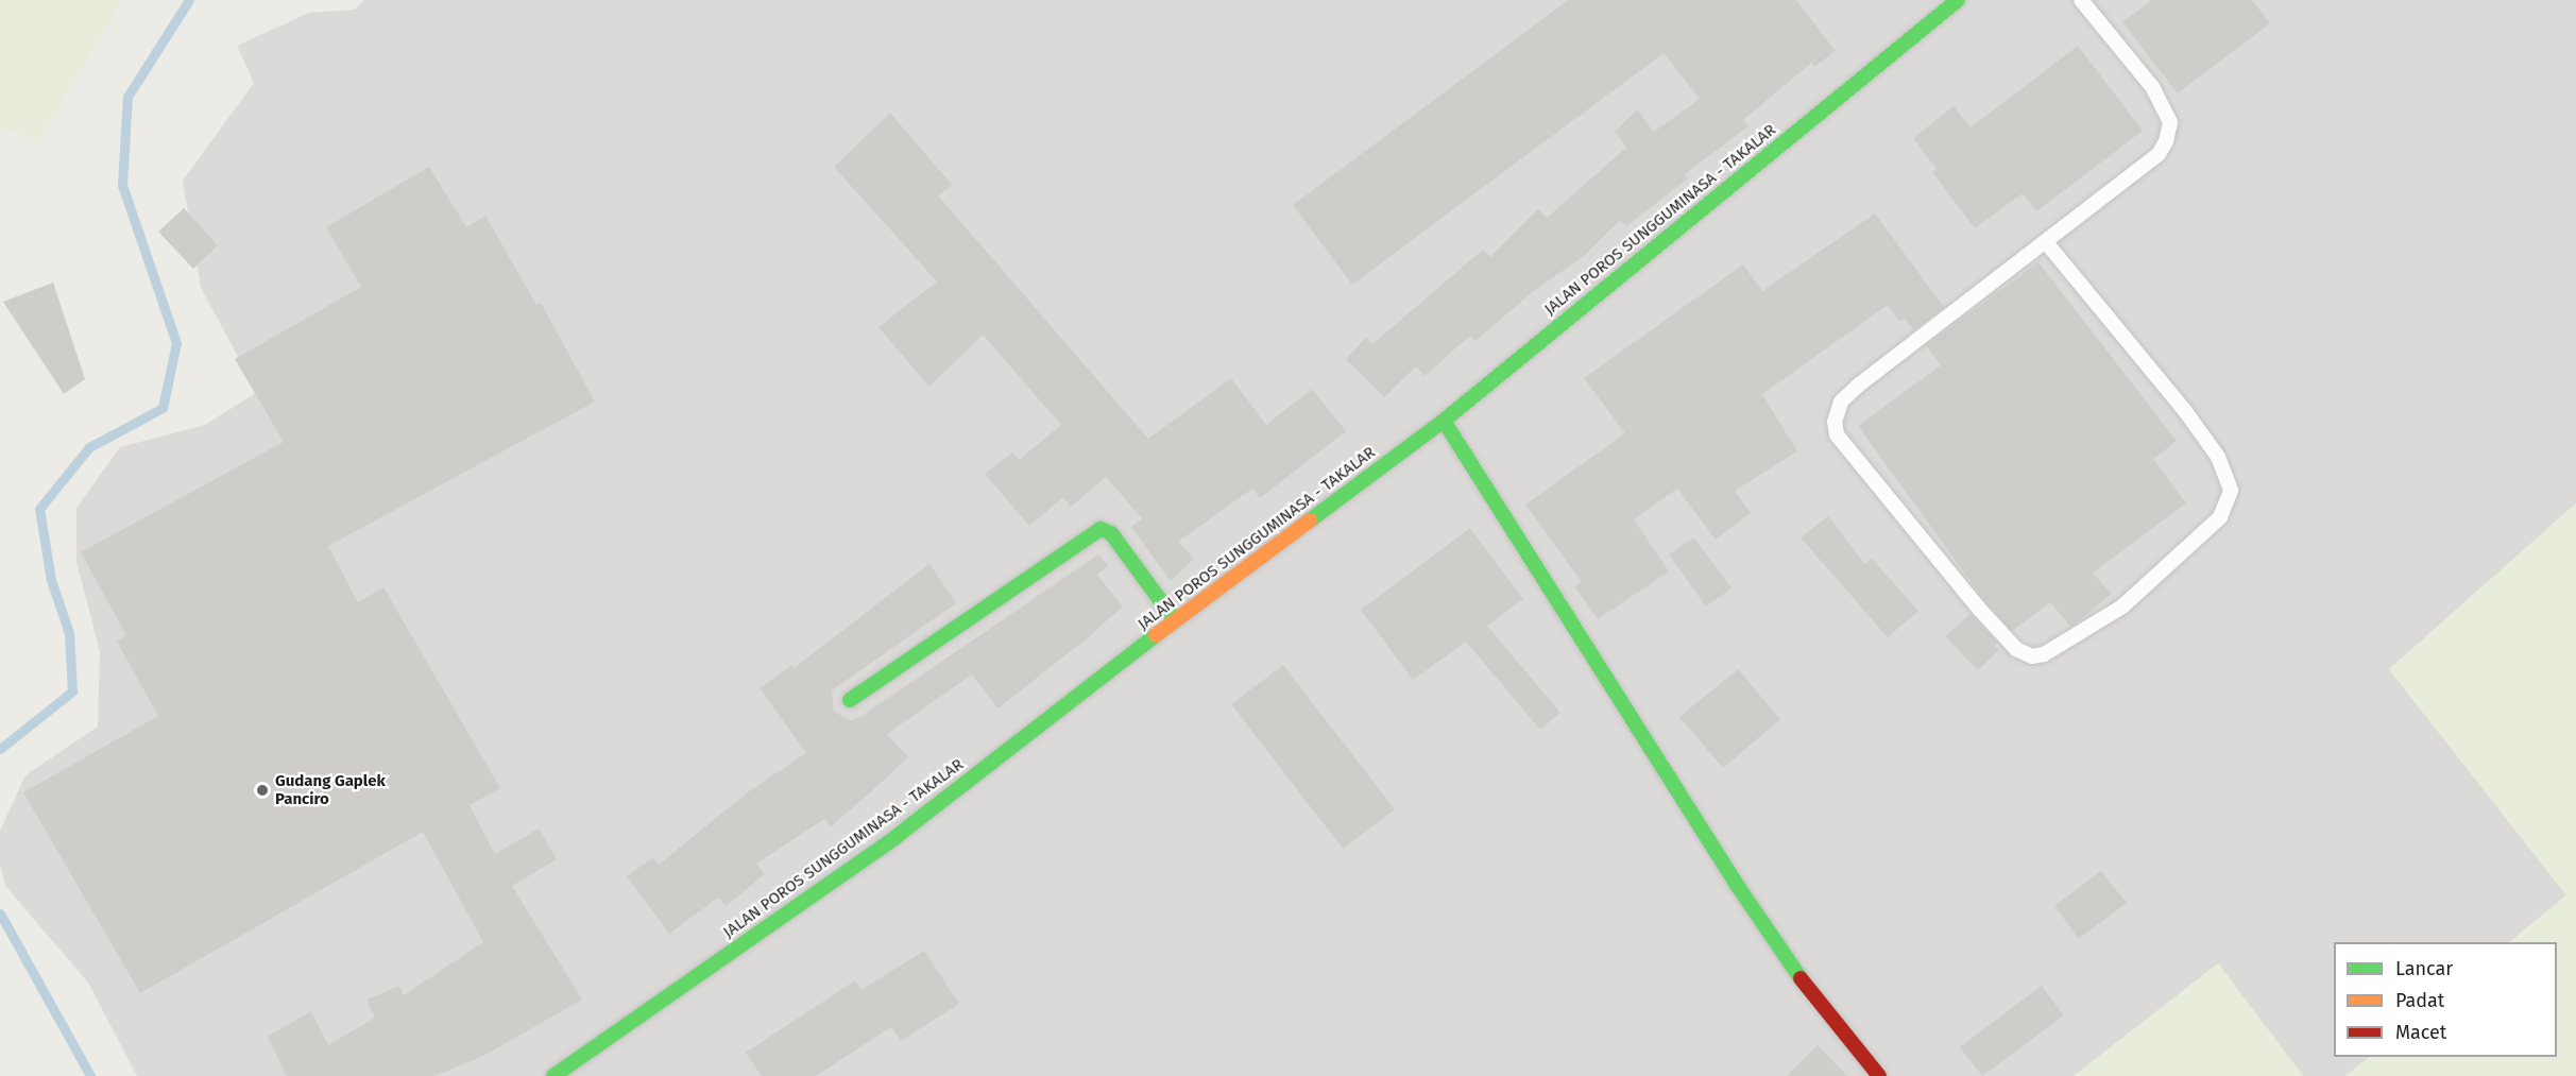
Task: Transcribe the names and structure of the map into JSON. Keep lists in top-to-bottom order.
{
  "streets": {
    "main road": ["JALAN POROS SUNGGUMINASA - TAKALAR"]
  },
  "places": ["Gudang Gaplek Panciro"],
  "legend": ["Lancar", "Padat", "Macet"]
}
